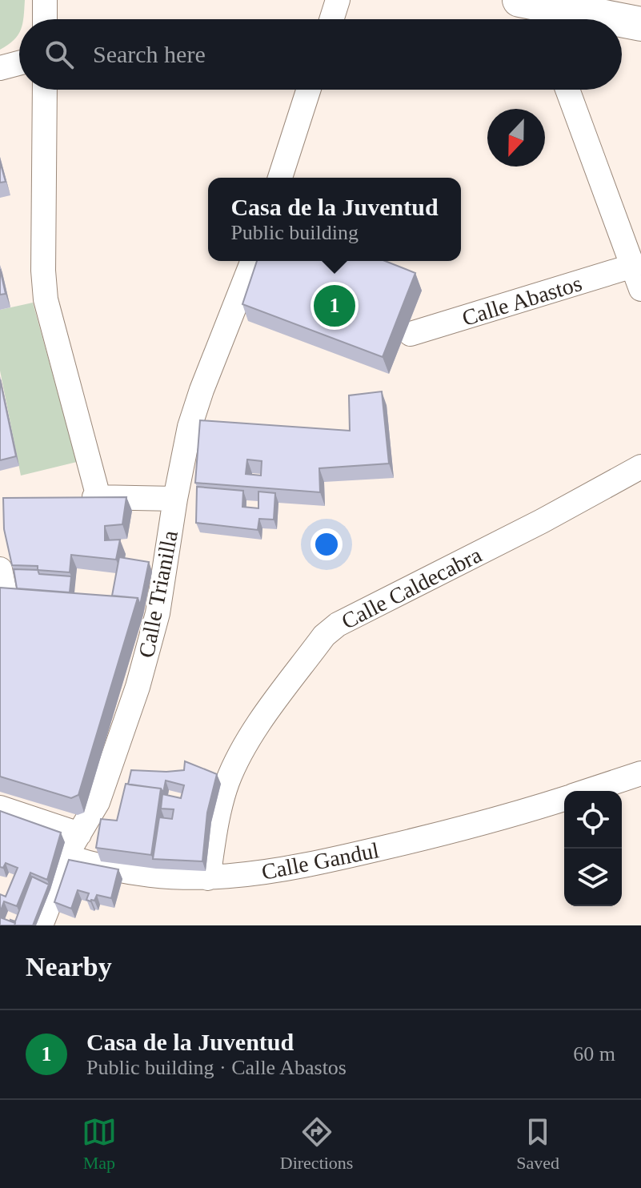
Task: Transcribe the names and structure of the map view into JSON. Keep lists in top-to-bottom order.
{
  "streets": {
    "street": [
      "Calle Abastos",
      "Calle Caldecabra",
      "Calle Trianilla",
      "Calle Gandul"
    ]
  },
  "crossings": [
    ["Calle Caldecabra", "Calle Gandul"],
    ["Calle Trianilla", "Calle Gandul"]
  ],
  "north": "bottom",
  "page": {
    "search": "Search here",
    "popup": ["Casa de la Juventud", "Public building"],
    "pins": "1",
    "heading": "Nearby",
    "list": [
      {
        "mark": "1",
        "name": "Casa de la Juventud",
        "note": "Public building · Calle Abastos",
        "value": "60 m"
      }
    ],
    "nav": ["Map", "Directions", "Saved"]
  }
}
